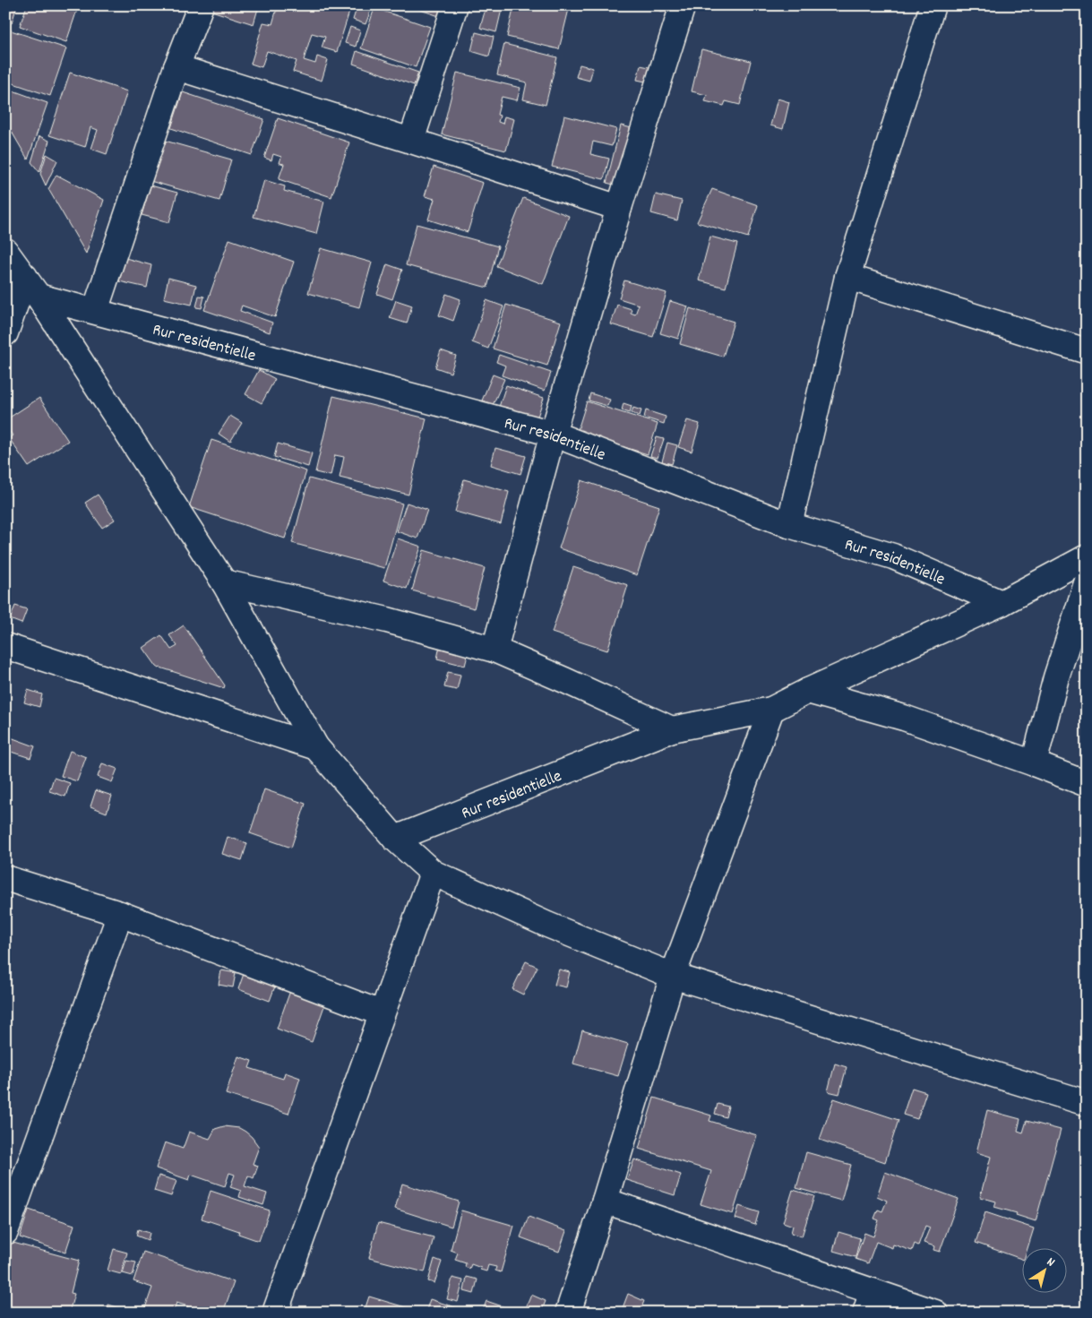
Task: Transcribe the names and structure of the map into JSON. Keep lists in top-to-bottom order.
{
  "streets": {
    "street": ["Rur residentielle"]
  },
  "north": "top right"
}
